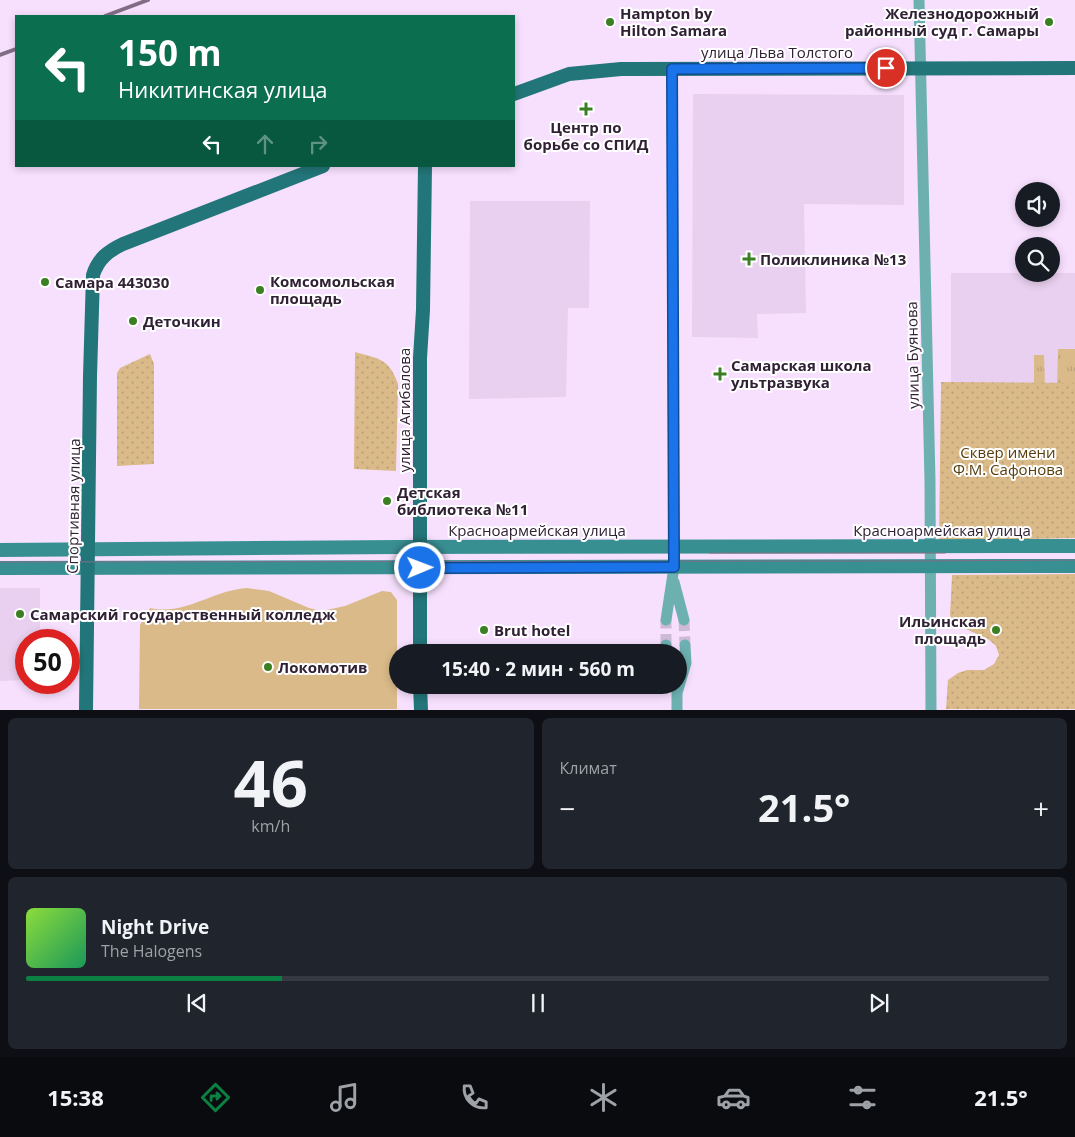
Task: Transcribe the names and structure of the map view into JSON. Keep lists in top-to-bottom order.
{
  "streets": {
    "main road": [
      "улица Льва Толстого",
      "улица Агибалова",
      "Спортивная улица",
      "Красноармейская улица"
    ],
    "street": ["улица Буянова"]
  },
  "crossings": [
    ["улица Льва Толстого", "улица Буянова"],
    ["улица Буянова", "Красноармейская улица"],
    ["улица Агибалова", "Красноармейская улица"],
    ["Спортивная улица", "Красноармейская улица"]
  ],
  "parks": ["Cквер имени Ф.М. Сафонова"],
  "places": {
    "other": [
      "Hampton by Hilton Samara",
      "Железнодорожный районный суд г. Самары",
      "Самара 443030",
      "Комсомольская площадь",
      "Деточкин",
      "Детская библиотека №11",
      "Самарский государственный колледж",
      "Brut hotel",
      "Ильинская площадь",
      "Локомотив"
    ],
    "health": ["Центр по борьбе со СПИД", "Поликлиника №13", "Самарская школа ультразвука"]
  },
  "page": {
    "turn": ["150 m", "Никитинская улица"],
    "limit": "50",
    "trip": "15:40 · 2 мин · 560 m",
    "tile": [
      ["46", "km/h"],
      "Климат"
    ],
    "heat": ["−", "21.5°", "+"],
    "song": ["Night Drive", "The Halogens"],
    "tabs": ["15:38", "21.5°"]
  }
}
